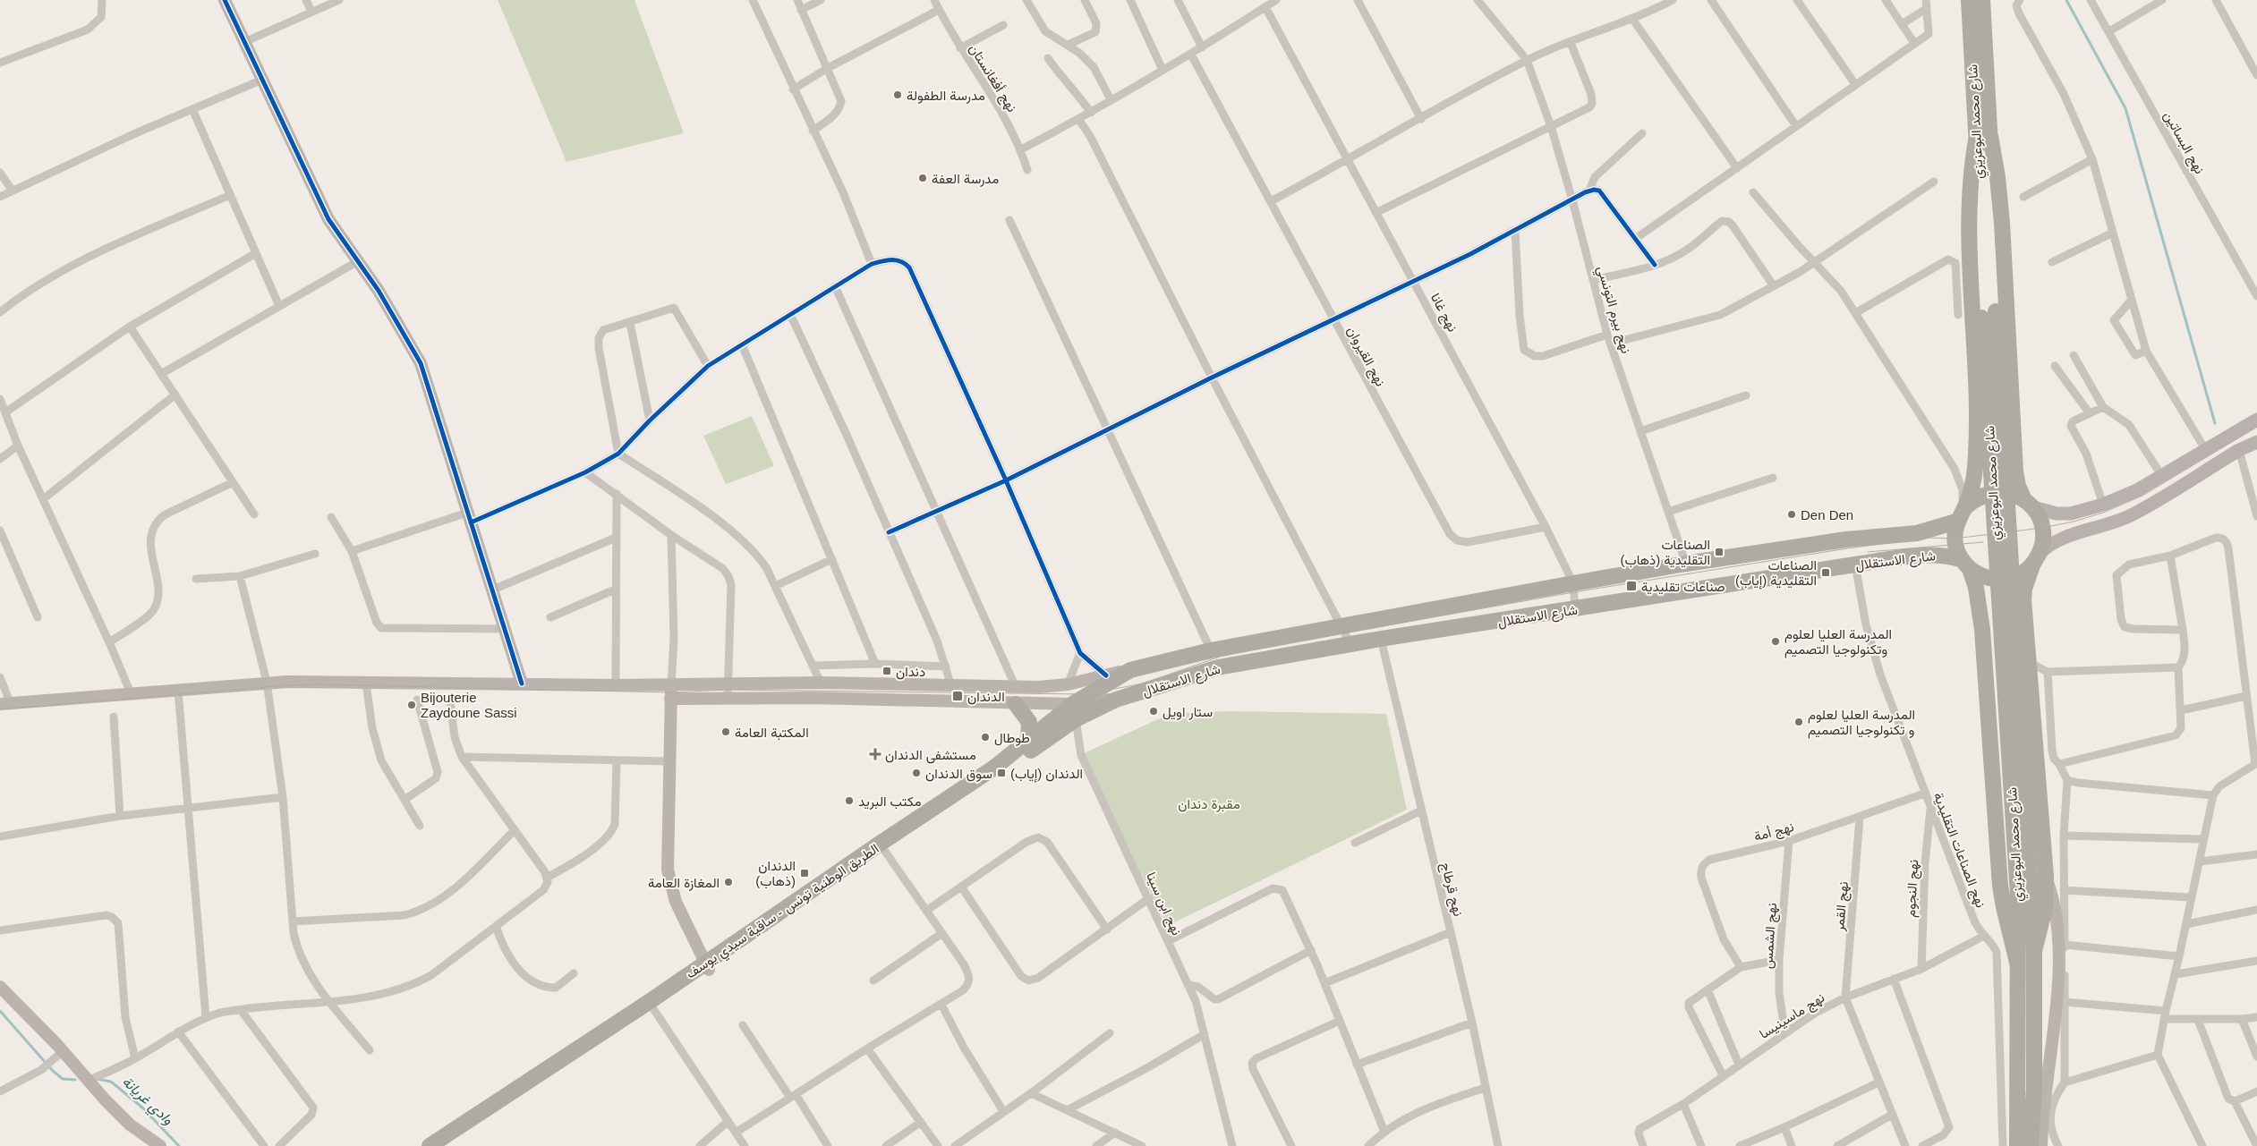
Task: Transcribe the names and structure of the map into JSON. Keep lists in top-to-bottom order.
{
  "streets": {
    "highway": ["شارع محمد البوعزيزي", "شارع الاستقلال", "الطريق الوطنية تونس - ساقية سيدي يوسف"],
    "street": [
      "نهج أفغانستان",
      "نهج البساتين",
      "نهج بيرم التونسي",
      "نهج غانا",
      "نهج القيروان",
      "نهج أمة",
      "نهج الصناعات التقليدية",
      "نهج النجوم",
      "نهج قرطاج",
      "نهج ابن سينا",
      "نهج القمر",
      "نهج الشمس",
      "نهج ماسينيسا"
    ]
  },
  "crossings": [
    ["شارع محمد البوعزيزي", "شارع الاستقلال"],
    ["نهج بيرم التونسي", "شارع الاستقلال"],
    ["نهج غانا", "نهج القيروان"],
    ["نهج غانا", "شارع الاستقلال"],
    ["شارع الاستقلال", "نهج الصناعات التقليدية"],
    ["شارع الاستقلال", "نهج قرطاج"],
    ["شارع الاستقلال", "الطريق الوطنية تونس - ساقية سيدي يوسف"],
    ["نهج أمة", "نهج الصناعات التقليدية"],
    ["نهج أمة", "نهج القمر"],
    ["نهج أمة", "نهج الشمس"],
    ["نهج الصناعات التقليدية", "نهج النجوم"],
    ["نهج الصناعات التقليدية", "نهج ماسينيسا"],
    ["نهج النجوم", "نهج ماسينيسا"],
    ["نهج ابن سينا", "الطريق الوطنية تونس - ساقية سيدي يوسف"],
    ["نهج القمر", "نهج ماسينيسا"],
    ["نهج الشمس", "نهج ماسينيسا"]
  ],
  "water": ["وادي غريانة"],
  "parks": ["مقبرة دندان"],
  "places": {
    "other": [
      "مدرسة الطفولة",
      "مدرسة العفة",
      "Den Den",
      "المدرسة العليا لعلوم وتكنولوجيا التصميم",
      "Bijouterie Zaydoune Sassi",
      "ستار اويل",
      "المدرسة العليا لعلوم و تكنولوجيا التصميم",
      "المكتبة العامة",
      "طوطال",
      "سوق الدندان",
      "مكتب البريد",
      "المغازة العامة"
    ],
    "transit": [
      "الصناعات التقليدية (ذهاب)",
      "الصناعات التقليدية (إياب)",
      "صناعات تقليدية",
      "دندان",
      "الدندان",
      "الدندان (إياب)",
      "الدندان (ذهاب)"
    ],
    "health": ["مستشفى الدندان"]
  }
}
